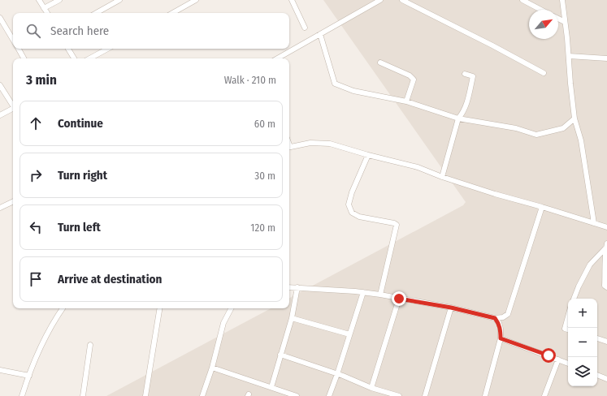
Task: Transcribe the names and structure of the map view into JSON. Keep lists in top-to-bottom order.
{
  "north": "top right",
  "page": {
    "search": "Search here",
    "heading": ["3 min", "Walk · 210 m"],
    "list": [
      ["Continue", "60 m"],
      ["Turn right", "30 m"],
      ["Turn left", "120 m"],
      "Arrive at destination"
    ],
    "map_buttons": ["+", "−"]
  }
}
